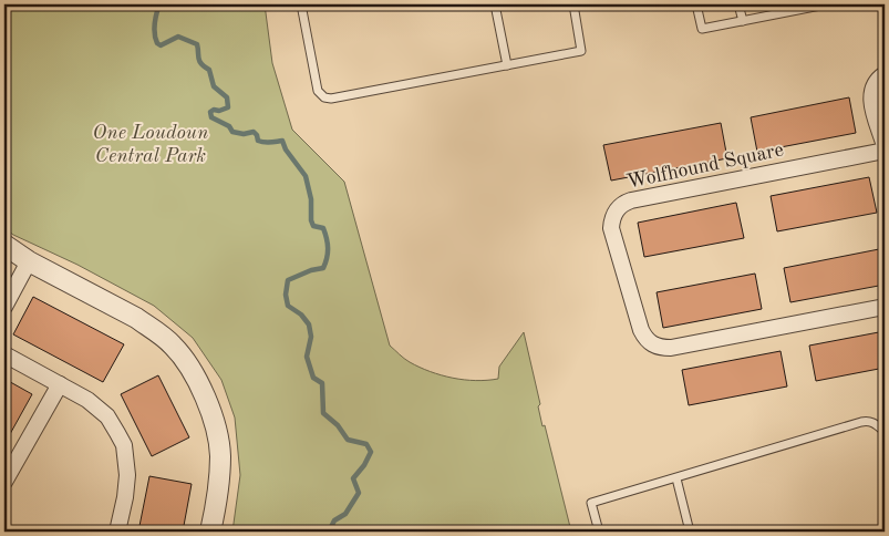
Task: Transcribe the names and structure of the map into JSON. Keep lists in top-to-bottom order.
{
  "streets": {
    "street": ["Wolfhound Square"]
  },
  "parks": ["One Loudoun Central Park"]
}
